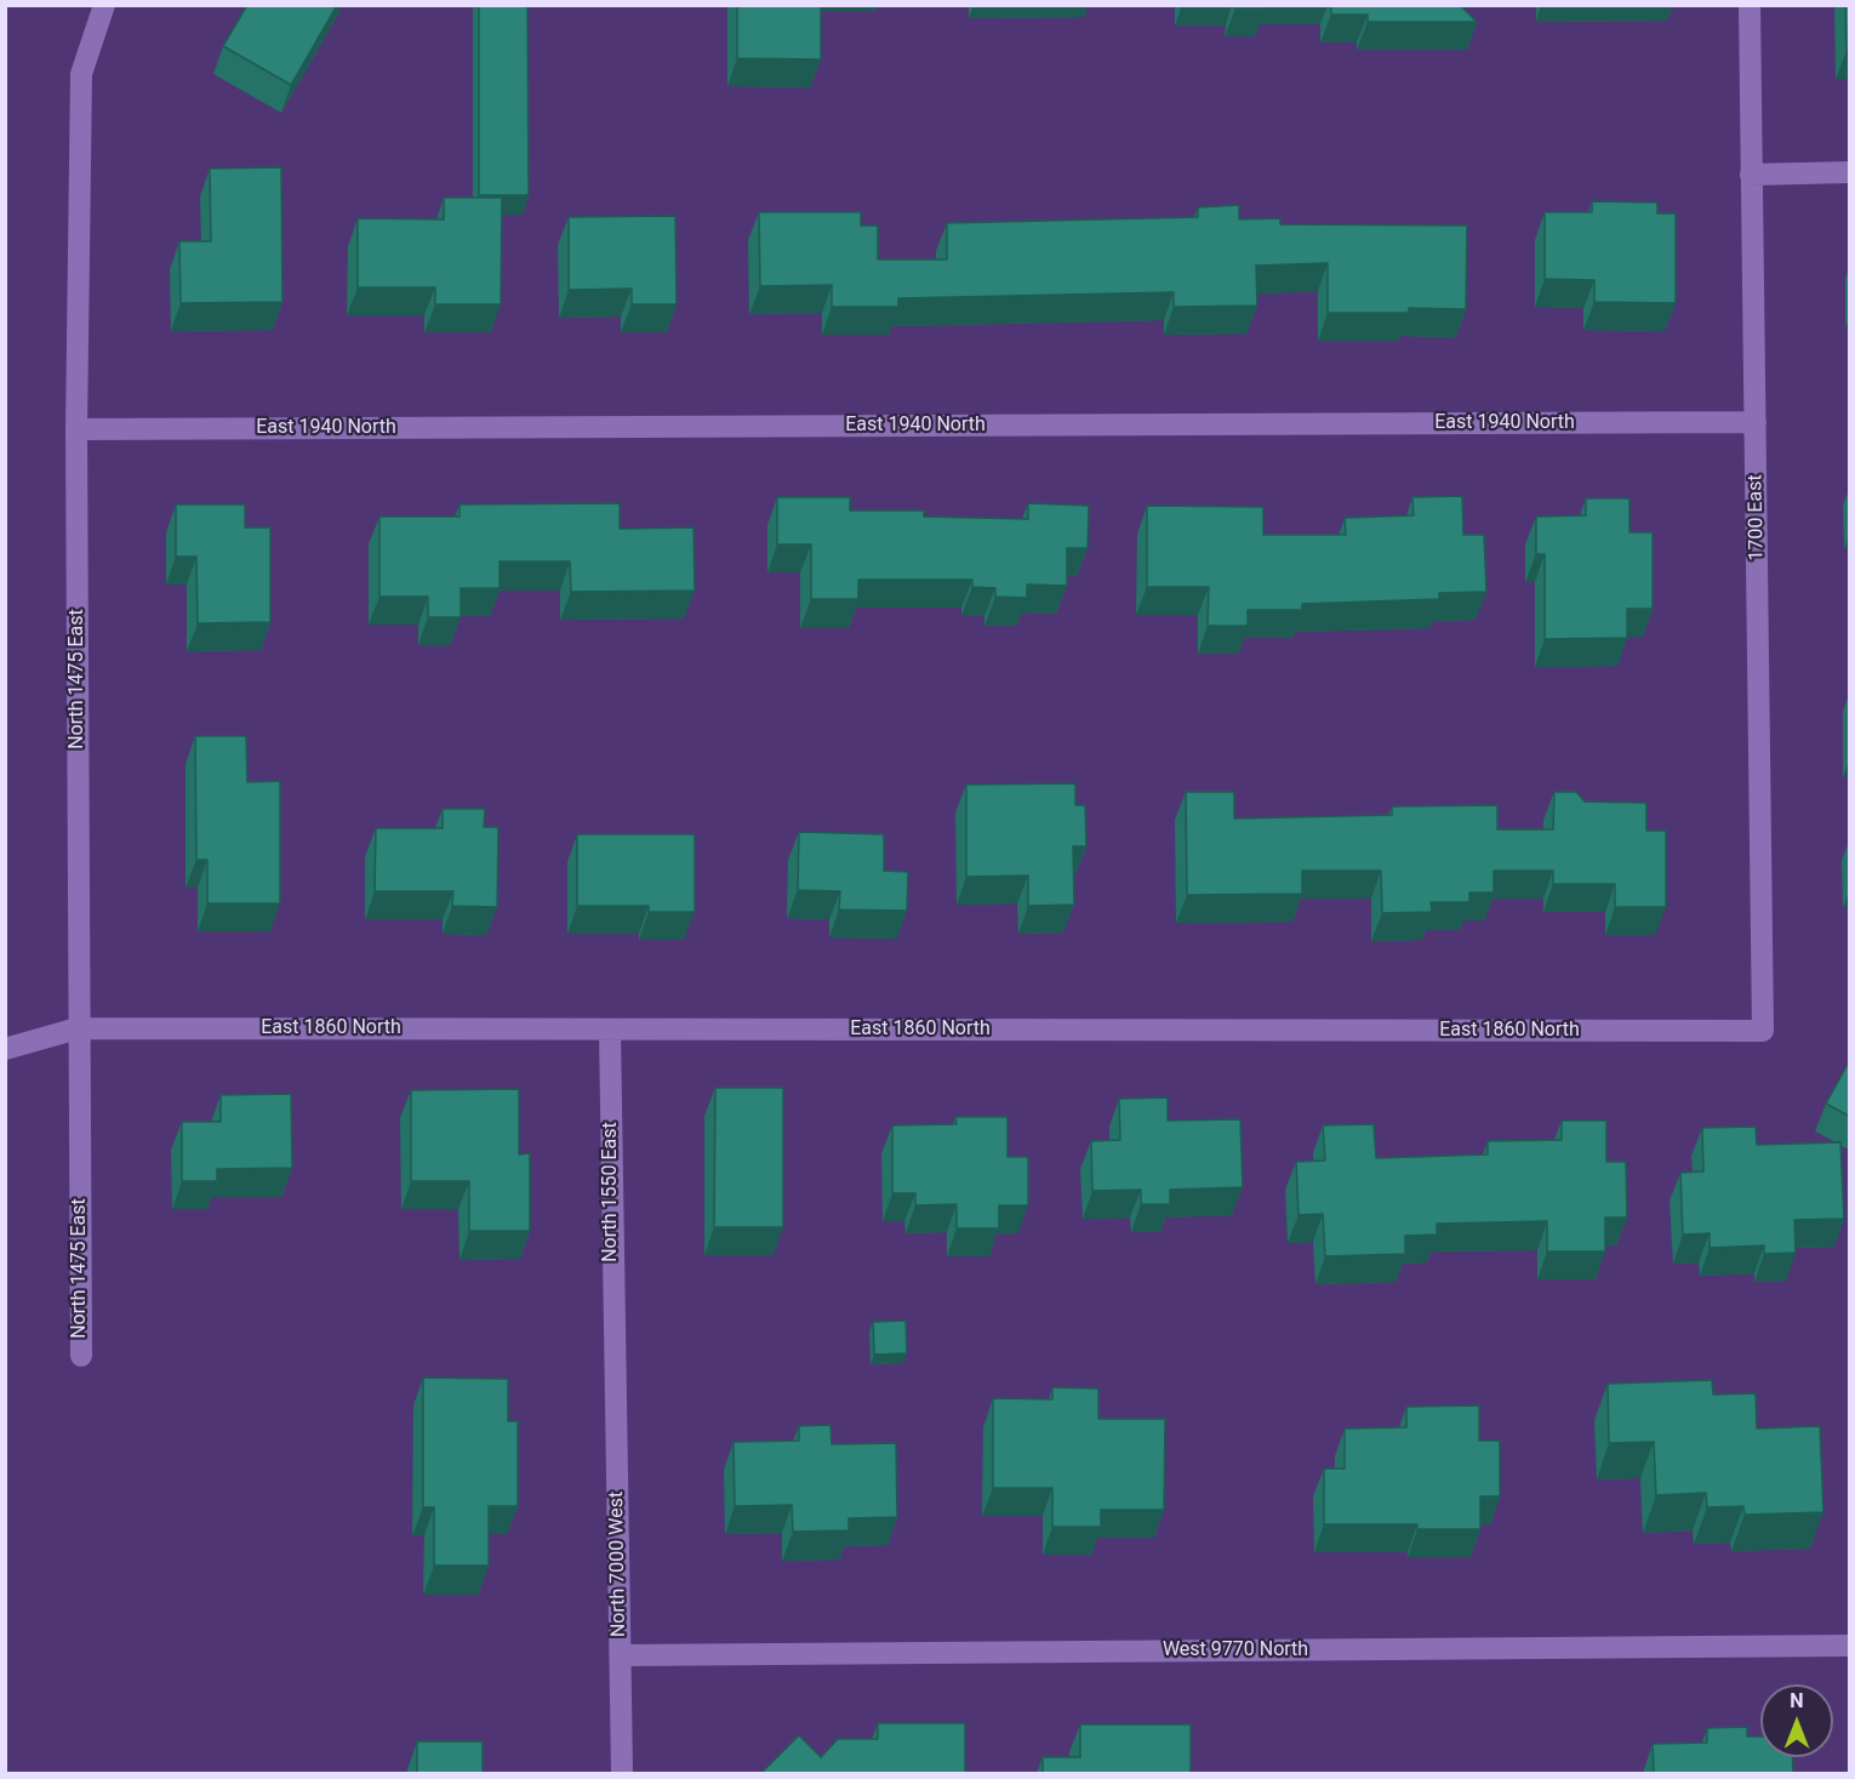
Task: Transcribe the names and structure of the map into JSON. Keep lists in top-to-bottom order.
{
  "streets": {
    "street": [
      "East 1940 North",
      "1700 East",
      "North 1475 East",
      "East 1860 North",
      "North 1550 East",
      "North 7000 West",
      "West 9770 North"
    ]
  },
  "crossings": [
    ["East 1940 North", "1700 East"],
    ["East 1940 North", "North 1475 East"],
    ["1700 East", "East 1860 North"],
    ["North 1475 East", "East 1860 North"],
    ["East 1860 North", "North 1550 East"],
    ["North 1550 East", "North 7000 West"],
    ["North 7000 West", "West 9770 North"]
  ],
  "north": "top"
}
